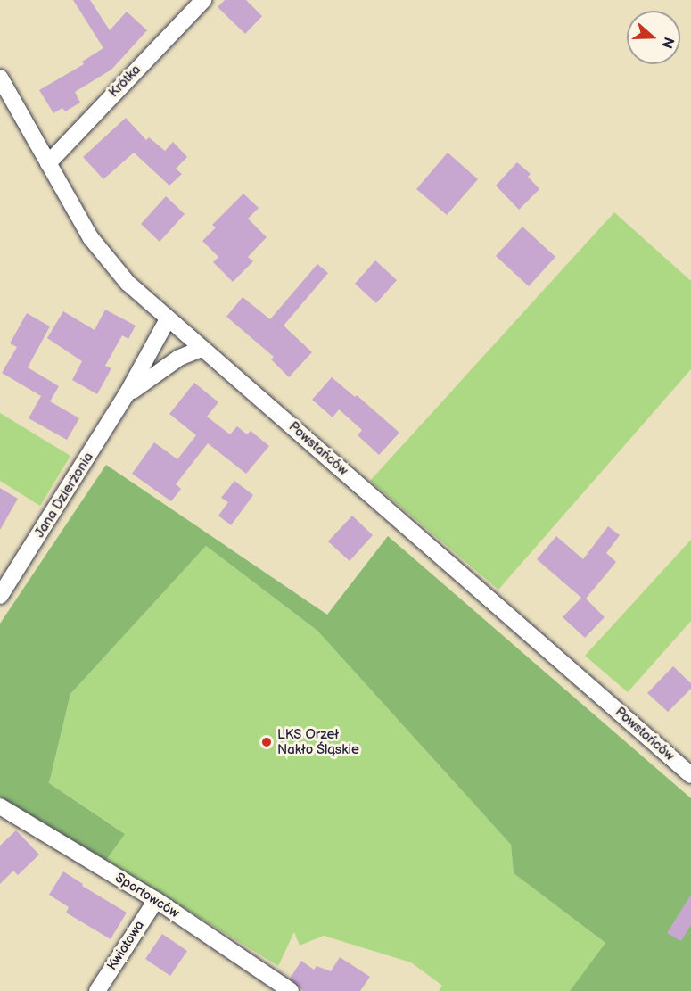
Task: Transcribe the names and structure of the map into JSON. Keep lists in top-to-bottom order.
{
  "streets": {
    "street": [
      "Krótka",
      "Powstańców",
      "Jana Dzierżonia",
      "Sportowców",
      "Kwiatowa"
    ]
  },
  "crossings": [
    ["Krótka", "Powstańców"],
    ["Powstańców", "Jana Dzierżonia"],
    ["Sportowców", "Kwiatowa"]
  ],
  "places": ["LKS Orzeł Nakło Śląskie"],
  "north": "right"
}
